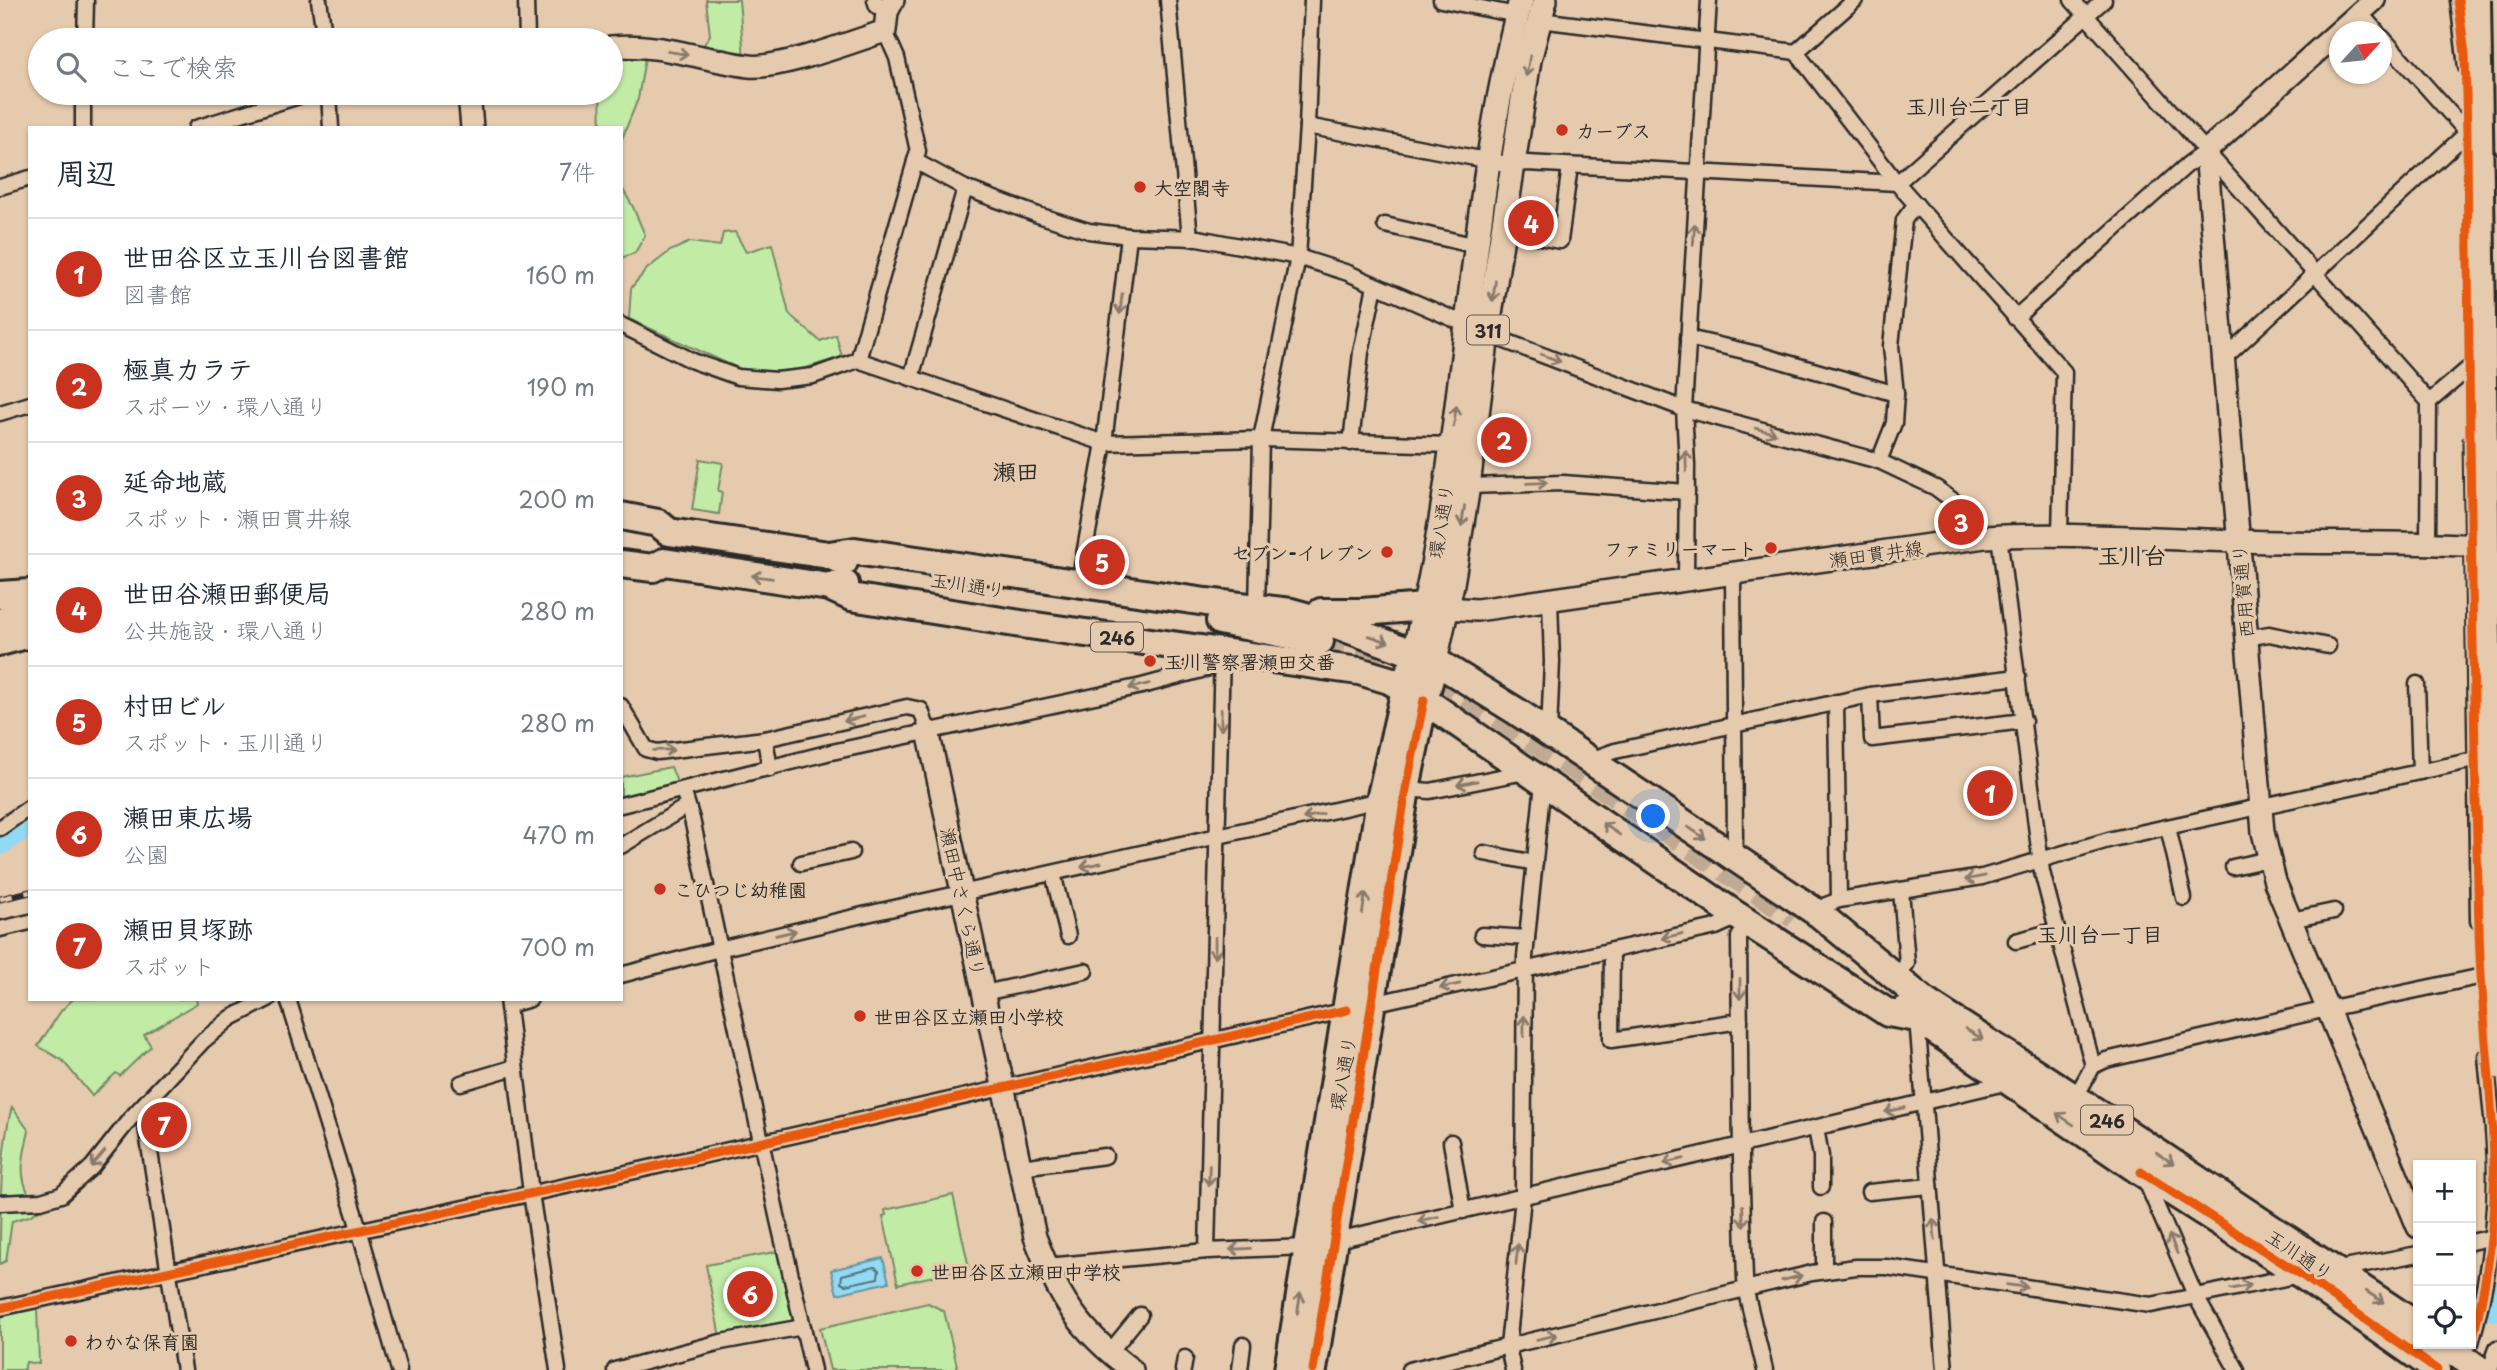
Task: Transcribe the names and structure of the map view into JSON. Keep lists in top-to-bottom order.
{
  "streets": {
    "highway": ["環八通り", "玉川通り", "246"],
    "main road": ["311"],
    "street": ["瀬田貫井線", "西用賀通り", "瀬田中さくら通り"]
  },
  "crossings": [
    ["環八通り", "瀬田貫井線"],
    ["環八通り", "246"],
    ["瀬田貫井線", "西用賀通り"],
    ["玉川通り", "246"]
  ],
  "districts": [
    "玉川台二丁目",
    "瀬田",
    "玉川台",
    "玉川台一丁目"
  ],
  "places": [
    "カーブス",
    "大空閣寺",
    "ファミリーマート",
    "セブン-イレブン",
    "玉川警察署瀬田交番",
    "こひつじ幼稚園",
    "世田谷区立瀬田小学校",
    "世田谷区立瀬田中学校",
    "わかな保育園"
  ],
  "north": "top right",
  "page": {
    "search": "ここで検索",
    "heading": ["周辺", "7件"],
    "pins": [
      "4",
      "2",
      "3",
      "5",
      "1",
      "7",
      "6"
    ],
    "list": [
      {
        "mark": "1",
        "name": "世田谷区立玉川台図書館",
        "note": "図書館",
        "value": "160 m"
      },
      {
        "mark": "2",
        "name": "極真カラテ",
        "note": "スポーツ · 環八通り",
        "value": "190 m"
      },
      {
        "mark": "3",
        "name": "延命地蔵",
        "note": "スポット · 瀬田貫井線",
        "value": "200 m"
      },
      {
        "mark": "4",
        "name": "世田谷瀬田郵便局",
        "note": "公共施設 · 環八通り",
        "value": "280 m"
      },
      {
        "mark": "5",
        "name": "村田ビル",
        "note": "スポット · 玉川通り",
        "value": "280 m"
      },
      {
        "mark": "6",
        "name": "瀬田東広場",
        "note": "公園",
        "value": "470 m"
      },
      {
        "mark": "7",
        "name": "瀬田貝塚跡",
        "note": "スポット",
        "value": "700 m"
      }
    ],
    "map_buttons": ["+", "−"]
  }
}
